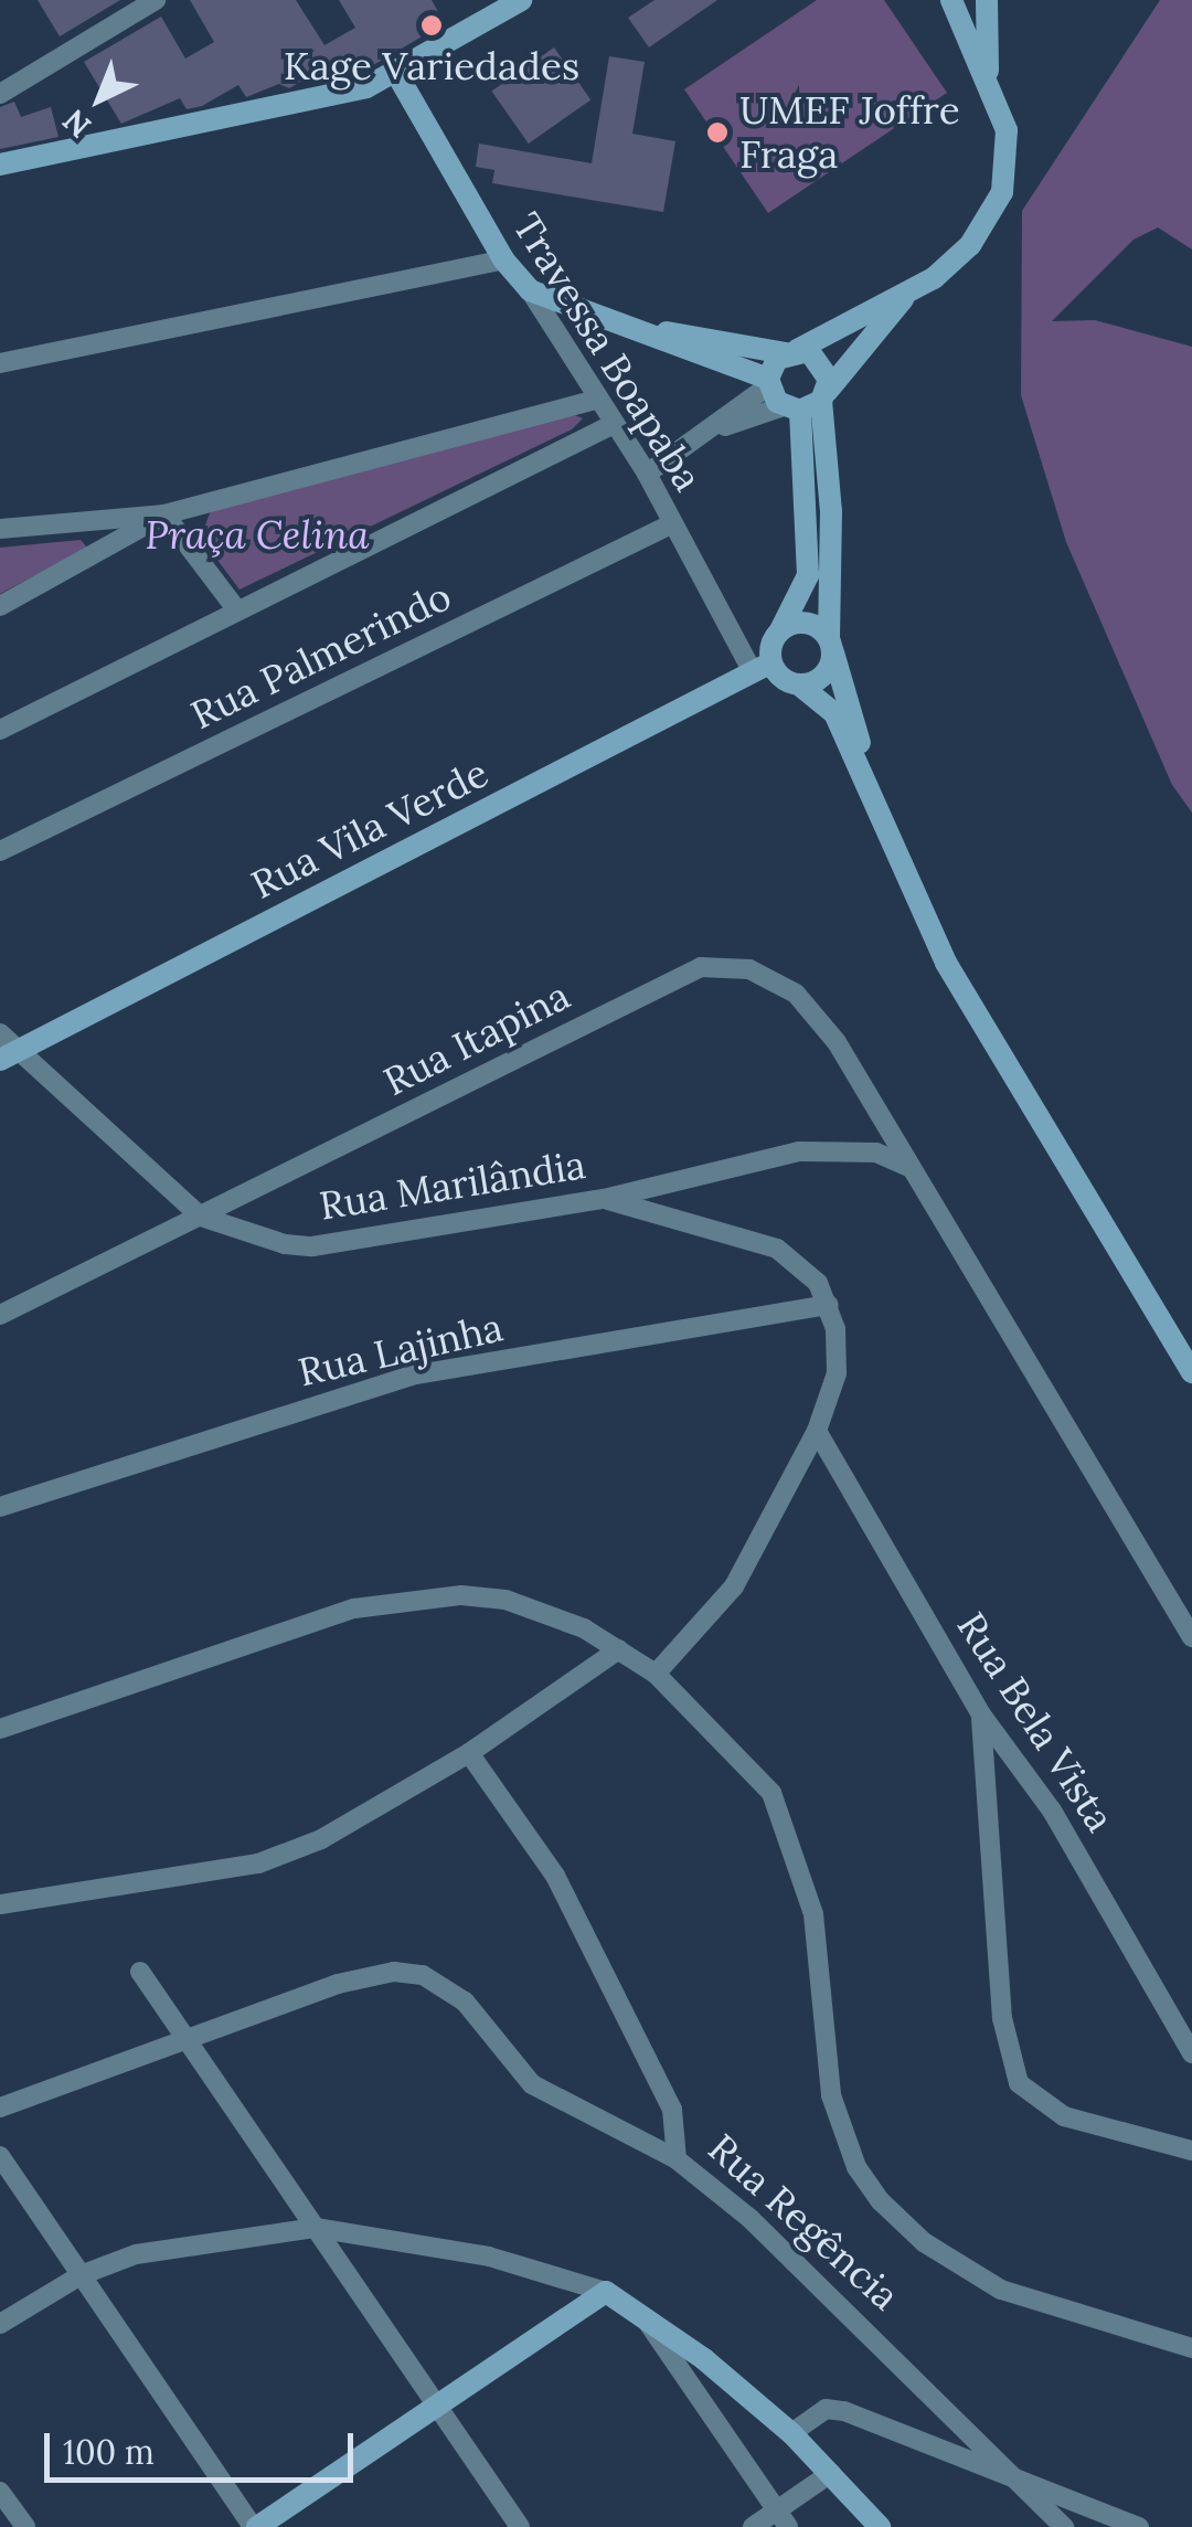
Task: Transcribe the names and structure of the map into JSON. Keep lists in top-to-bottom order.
{
  "streets": {
    "street": [
      "Travessa Boapaba",
      "Rua Palmerindo",
      "Rua Vila Verde",
      "Rua Itapina",
      "Rua Marilândia",
      "Rua Lajinha",
      "Rua Bela Vista",
      "Rua Regência"
    ]
  },
  "crossings": [
    ["Travessa Boapaba", "Rua Palmerindo"],
    ["Travessa Boapaba", "Rua Vila Verde"],
    ["Rua Vila Verde", "Rua Marilândia"],
    ["Rua Itapina", "Rua Marilândia"]
  ],
  "parks": ["Praça Celina"],
  "places": ["Kage Variedades", "UMEF Joffre Fraga"],
  "scale_bar": "100 m",
  "north": "bottom left"
}
